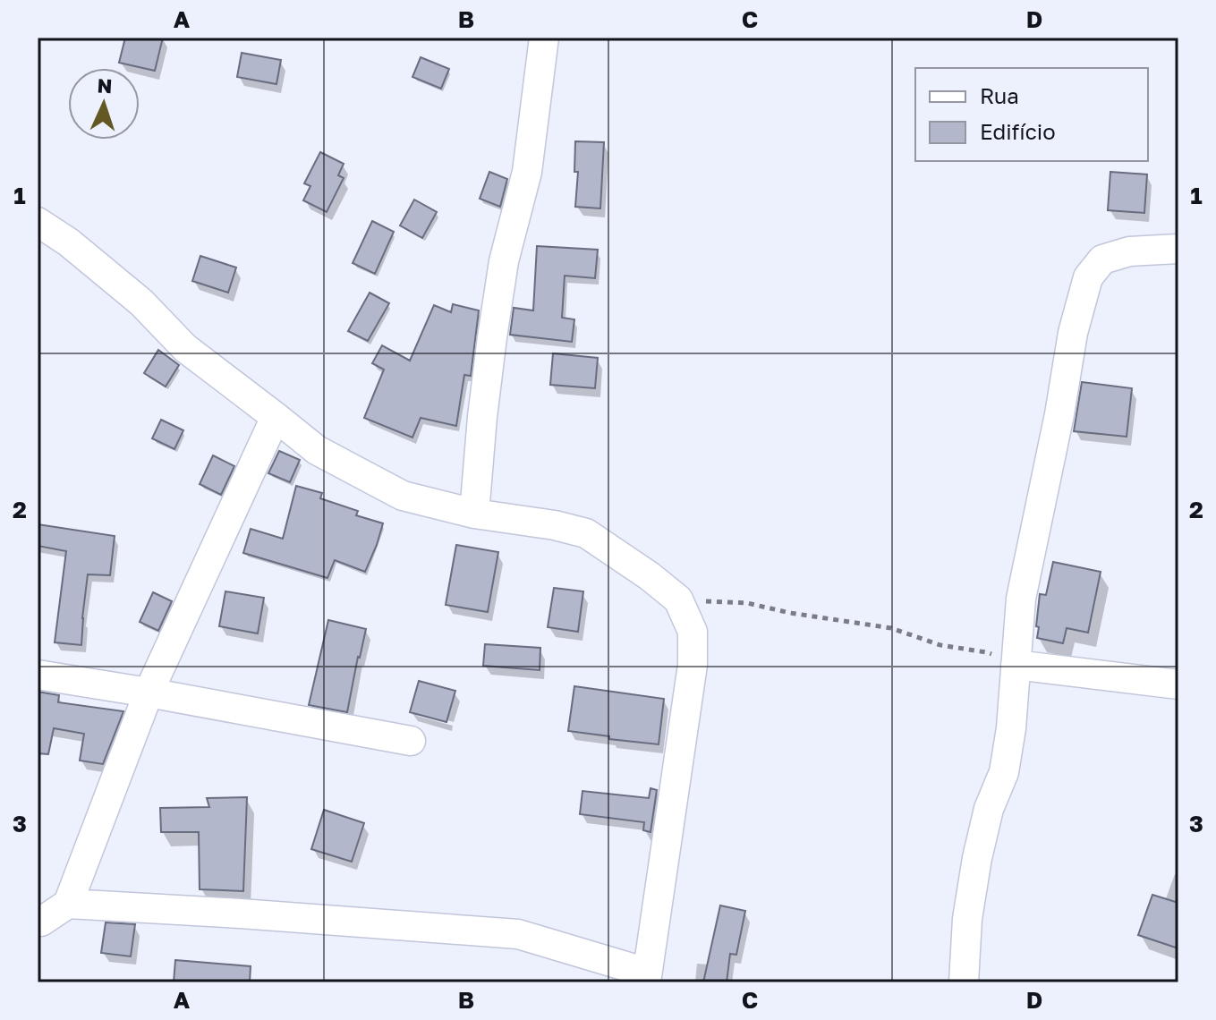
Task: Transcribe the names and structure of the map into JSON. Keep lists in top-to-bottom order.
{
  "legend": ["Rua", "Edifício"],
  "north": "top",
  "grid": {
    "columns": [
      "A",
      "B",
      "C",
      "D"
    ],
    "rows": ["1", "2", "3"]
  }
}
